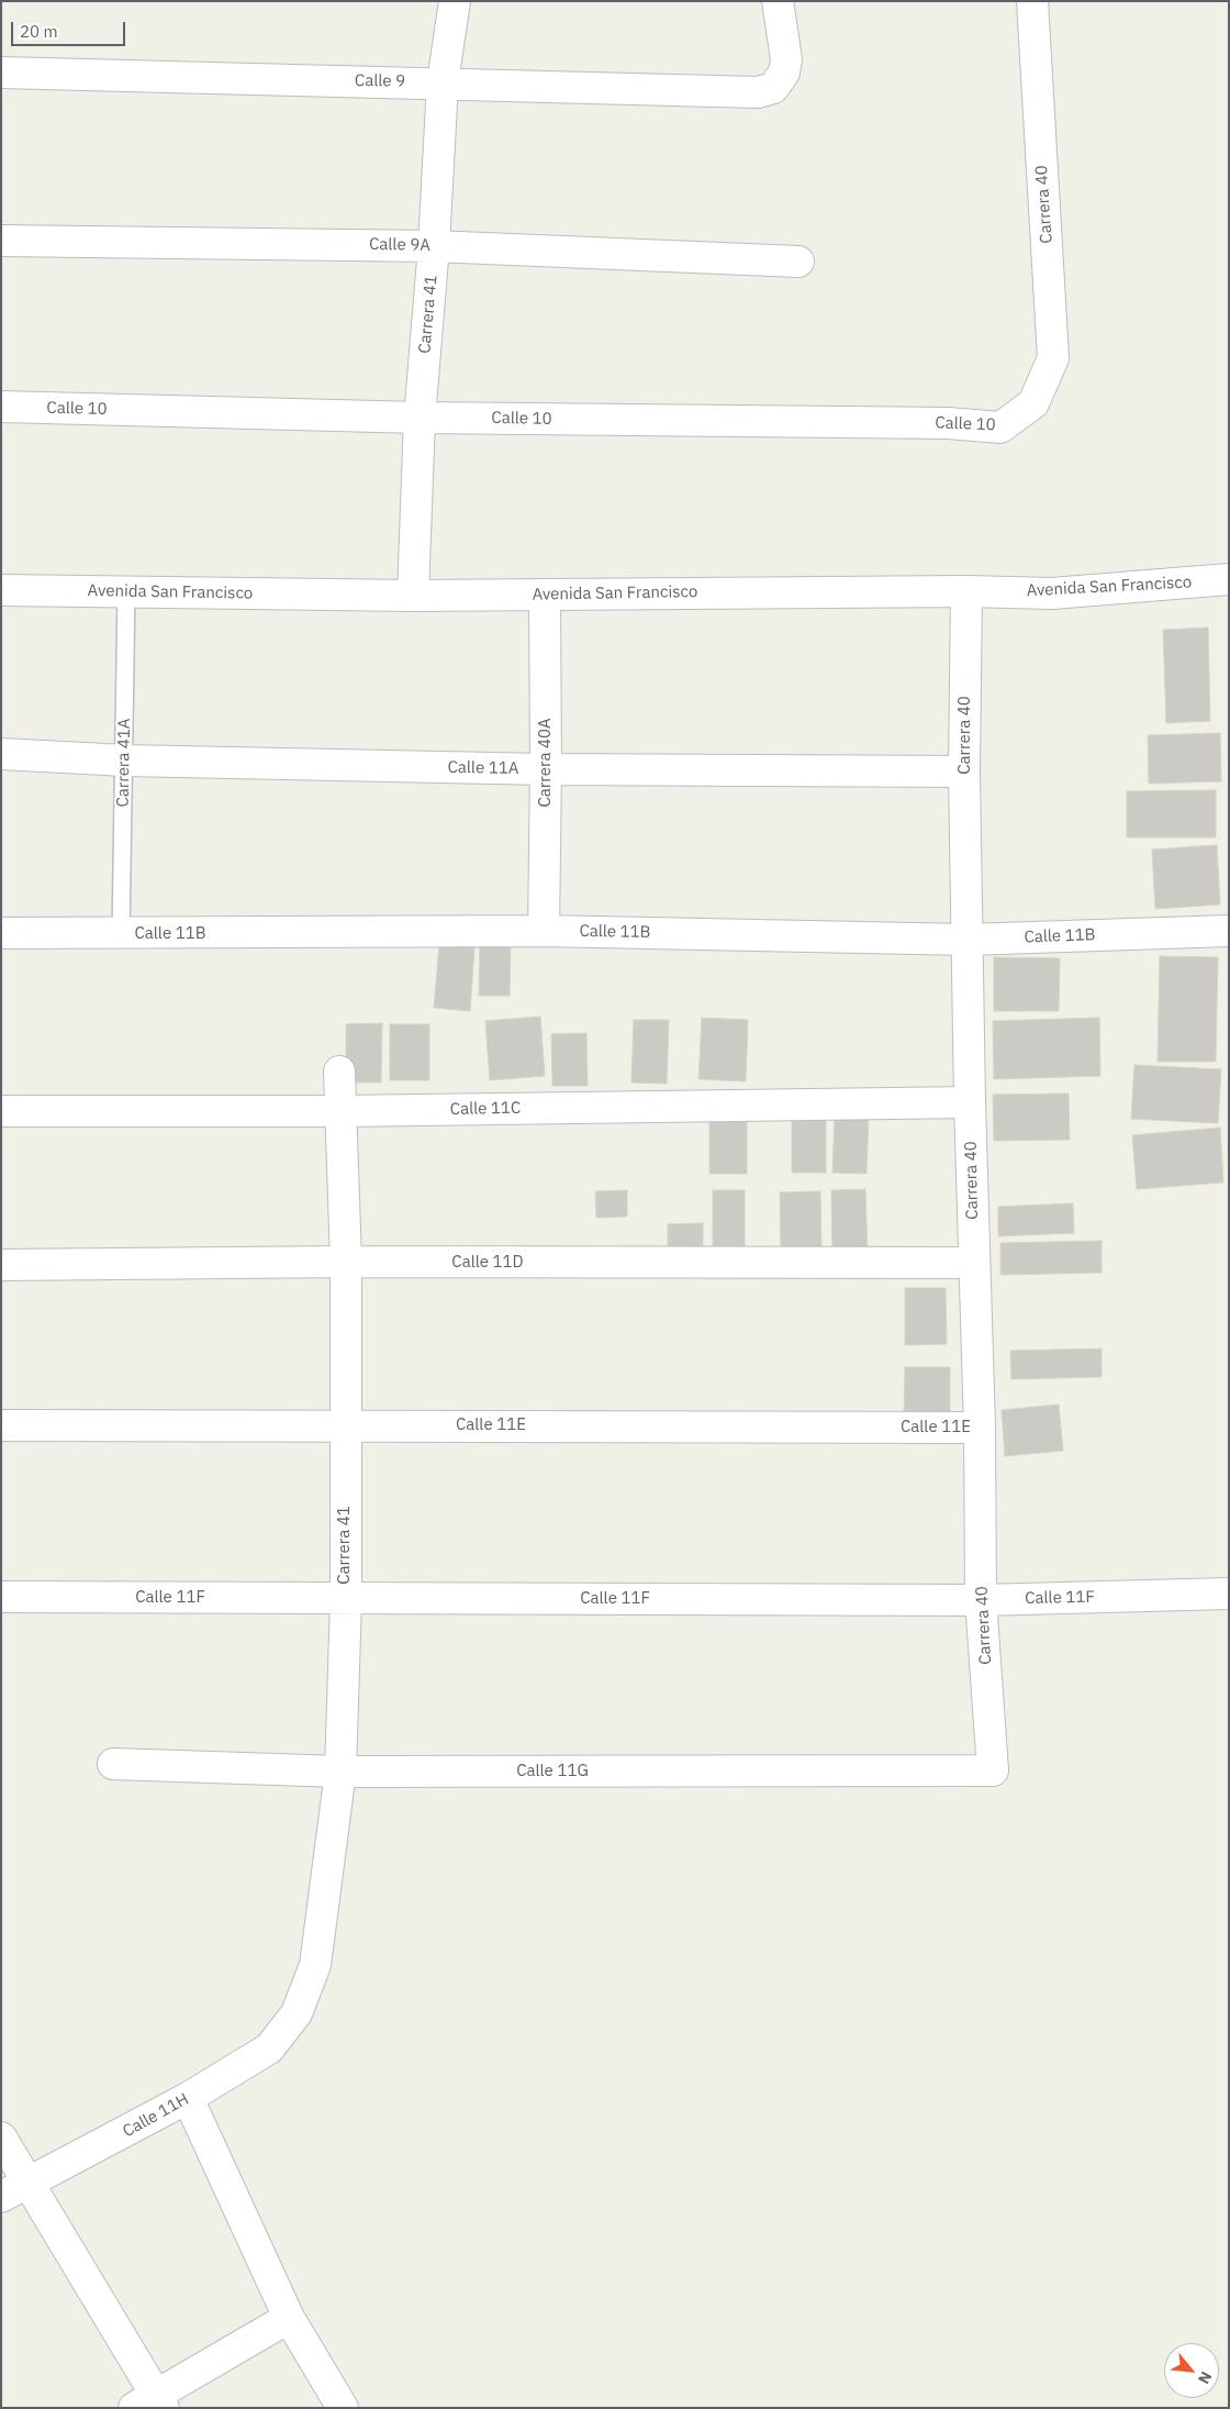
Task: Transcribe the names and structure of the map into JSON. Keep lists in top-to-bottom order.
{
  "streets": {
    "street": [
      "Calle 9",
      "Carrera 40",
      "Calle 9A",
      "Carrera 41",
      "Calle 10",
      "Avenida San Francisco",
      "Carrera 40A",
      "Calle 11A",
      "Calle 11B",
      "Calle 11C",
      "Calle 11D",
      "Calle 11E",
      "Calle 11F",
      "Calle 11G",
      "Calle 11H"
    ],
    "lane": ["Carrera 41A"]
  },
  "crossings": [
    ["Calle 9", "Carrera 41"],
    ["Carrera 40", "Calle 10"],
    ["Carrera 40", "Avenida San Francisco"],
    ["Carrera 40", "Calle 11A"],
    ["Carrera 40", "Calle 11B"],
    ["Carrera 40", "Calle 11C"],
    ["Carrera 40", "Calle 11D"],
    ["Carrera 40", "Calle 11E"],
    ["Carrera 40", "Calle 11F"],
    ["Carrera 40", "Calle 11G"],
    ["Calle 9A", "Carrera 41"],
    ["Carrera 41", "Calle 10"],
    ["Carrera 41", "Avenida San Francisco"],
    ["Carrera 41", "Calle 11C"],
    ["Carrera 41", "Calle 11D"],
    ["Carrera 41", "Calle 11E"],
    ["Carrera 41", "Calle 11F"],
    ["Carrera 41", "Calle 11G"],
    ["Carrera 41", "Calle 11H"],
    ["Avenida San Francisco", "Carrera 41A"],
    ["Avenida San Francisco", "Carrera 40A"],
    ["Carrera 41A", "Calle 11A"],
    ["Carrera 41A", "Calle 11B"],
    ["Carrera 40A", "Calle 11A"],
    ["Carrera 40A", "Calle 11B"]
  ],
  "scale_bar": "20 m",
  "north": "bottom right"
}
